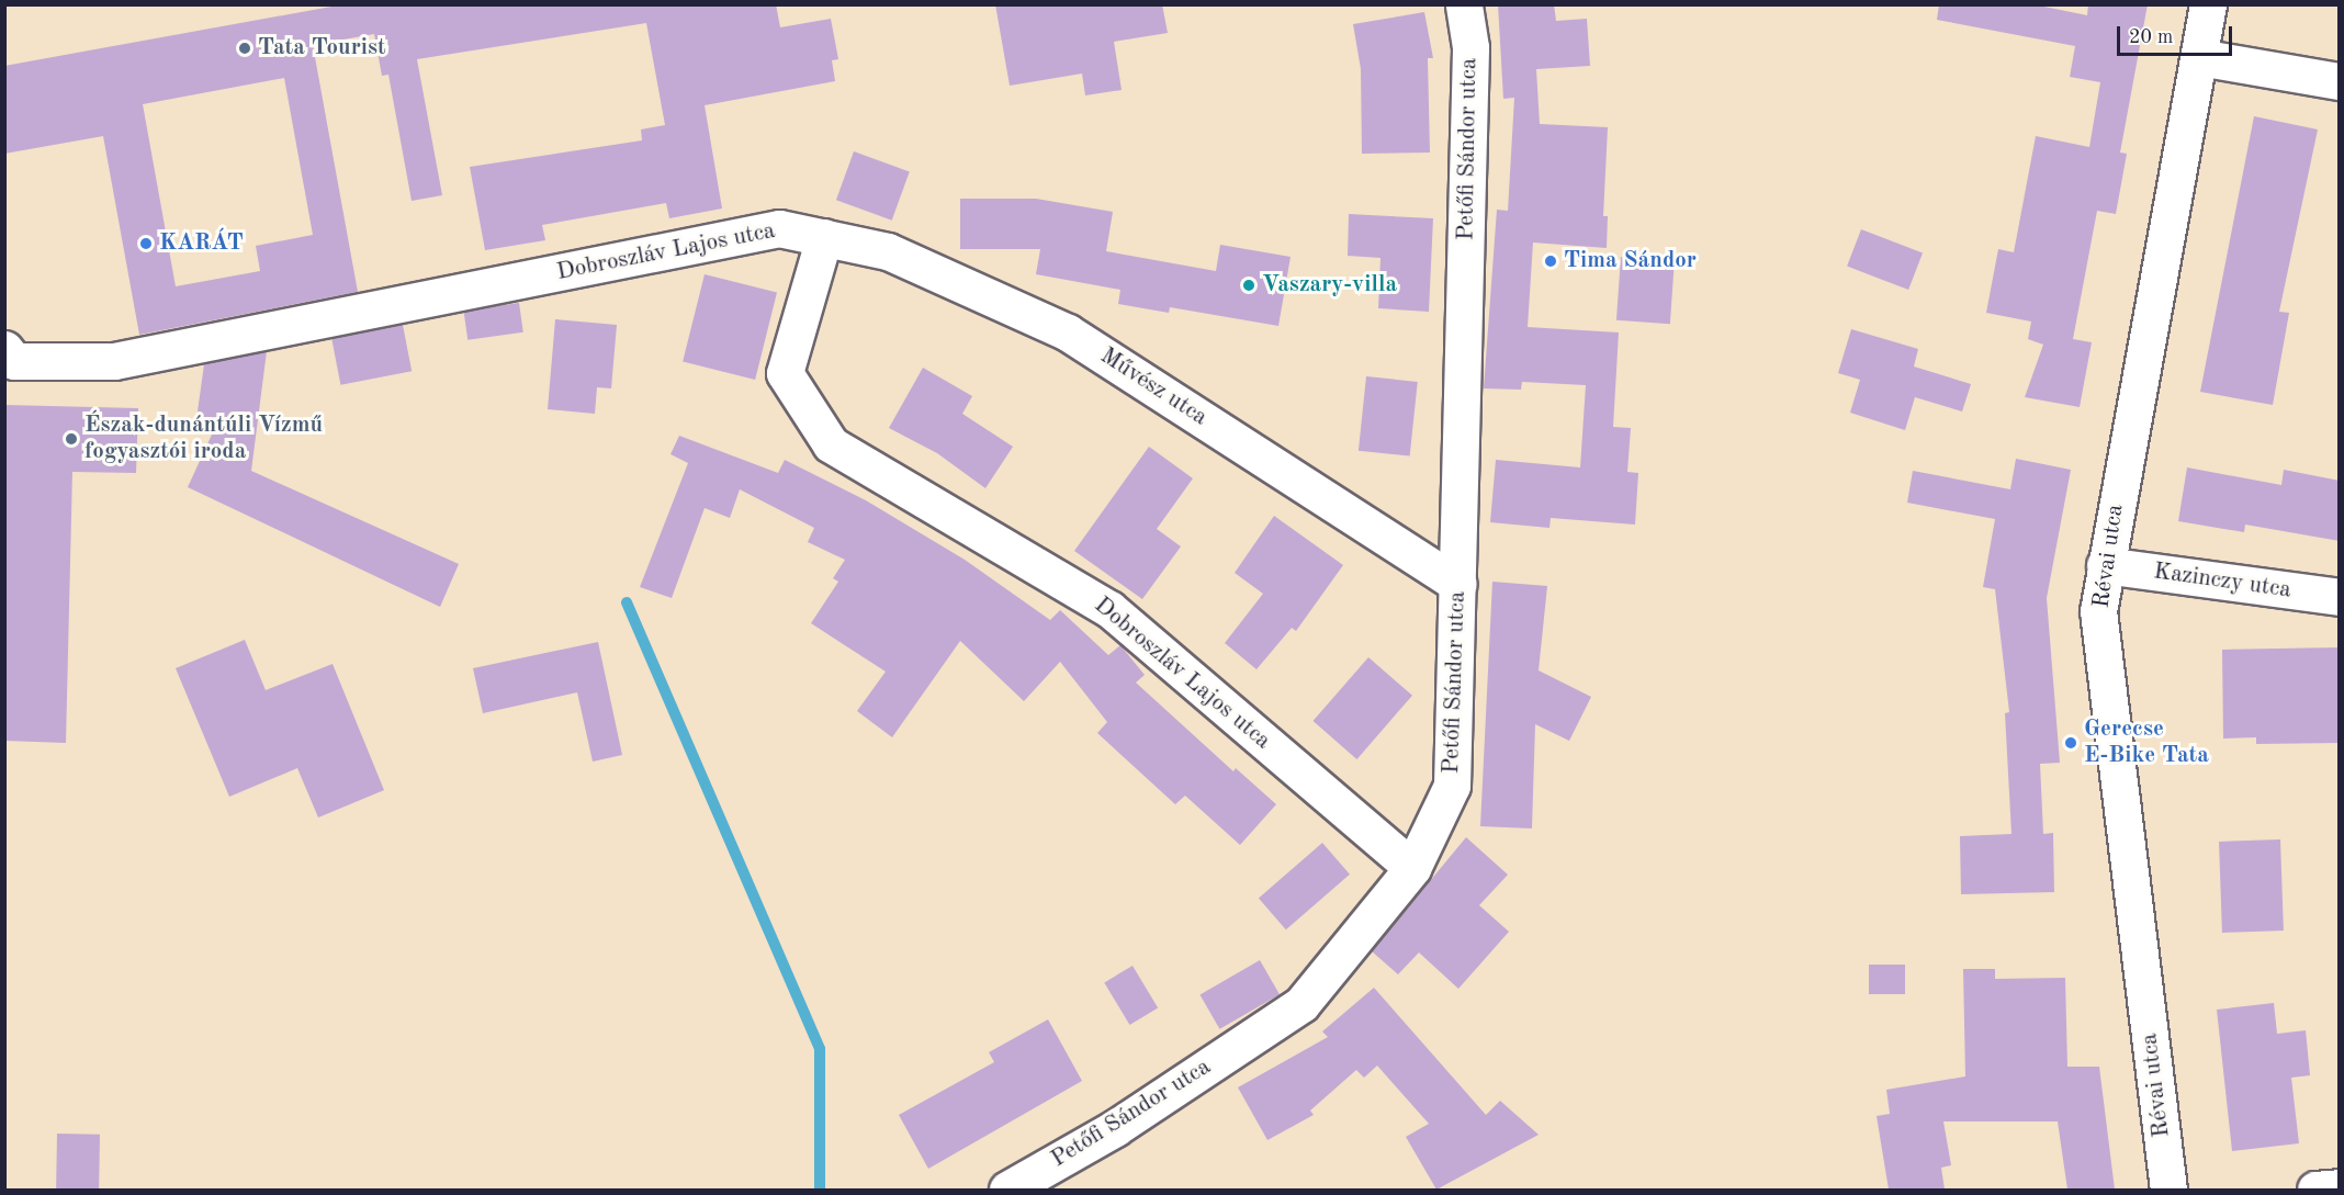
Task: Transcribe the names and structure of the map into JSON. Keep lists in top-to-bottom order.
{
  "streets": {
    "street": [
      "Petőfi Sándor utca",
      "Dobroszláv Lajos utca",
      "Művész utca",
      "Révai utca",
      "Kazinczy utca"
    ]
  },
  "crossings": [
    ["Petőfi Sándor utca", "Dobroszláv Lajos utca"],
    ["Petőfi Sándor utca", "Művész utca"],
    ["Dobroszláv Lajos utca", "Művész utca"],
    ["Révai utca", "Kazinczy utca"]
  ],
  "places": [
    "Tata Tourist",
    "KARÁT",
    "Tima Sándor",
    "Vaszary-villa",
    "Észak-dunántúli Vízmű fogyasztói iroda",
    "Gerecse E-Bike Tata"
  ],
  "scale_bar": "20 m"
}
